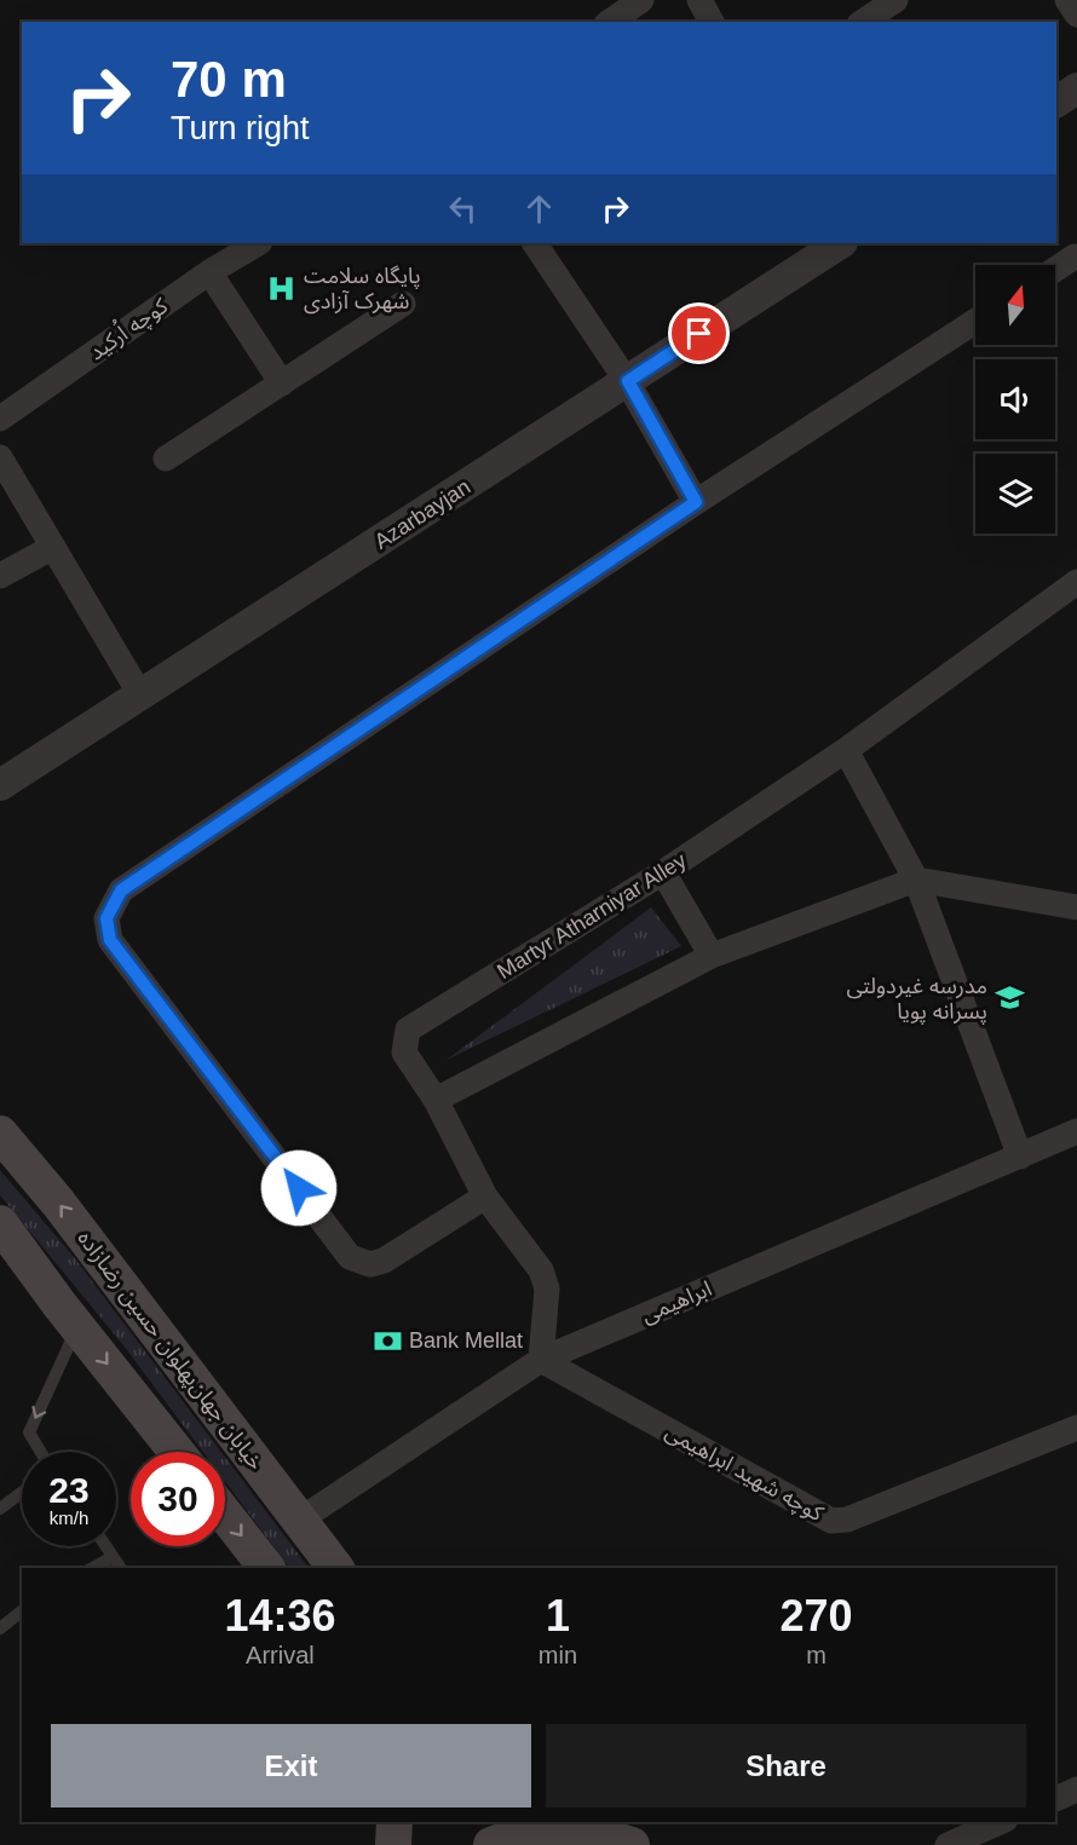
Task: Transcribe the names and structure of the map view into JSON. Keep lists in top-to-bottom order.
{
  "streets": {
    "main road": ["خیابان جهان‌پهلوان حسین رضا‌زاده"],
    "street": [
      "کوچه اُرکید",
      "Azarbayjan",
      "Martyr Atharniyar Alley",
      "ابراهیمی",
      "کوچه شهید ابراهیمی"
    ]
  },
  "crossings": [
    ["Martyr Atharniyar Alley", "ابراهیمی"],
    ["Martyr Atharniyar Alley", "کوچه شهید ابراهیمی"],
    ["ابراهیمی", "خیابان جهان‌پهلوان حسین رضا‌زاده"],
    ["ابراهیمی", "کوچه شهید ابراهیمی"]
  ],
  "places": {
    "hospital": ["پایگاه سلامت شهرک آزادی"],
    "school or university": ["مدرسه غیردولتی پسرانه پویا"],
    "bank": ["Bank Mellat"]
  },
  "north": "top",
  "page": {
    "turn": ["70 m", "Turn right"],
    "speed": "23 km/h",
    "limit": "30",
    "eta": [
      "14:36",
      "Arrival",
      "1",
      "min",
      "270",
      "m"
    ],
    "buttons": ["Exit", "Share"]
  }
}
